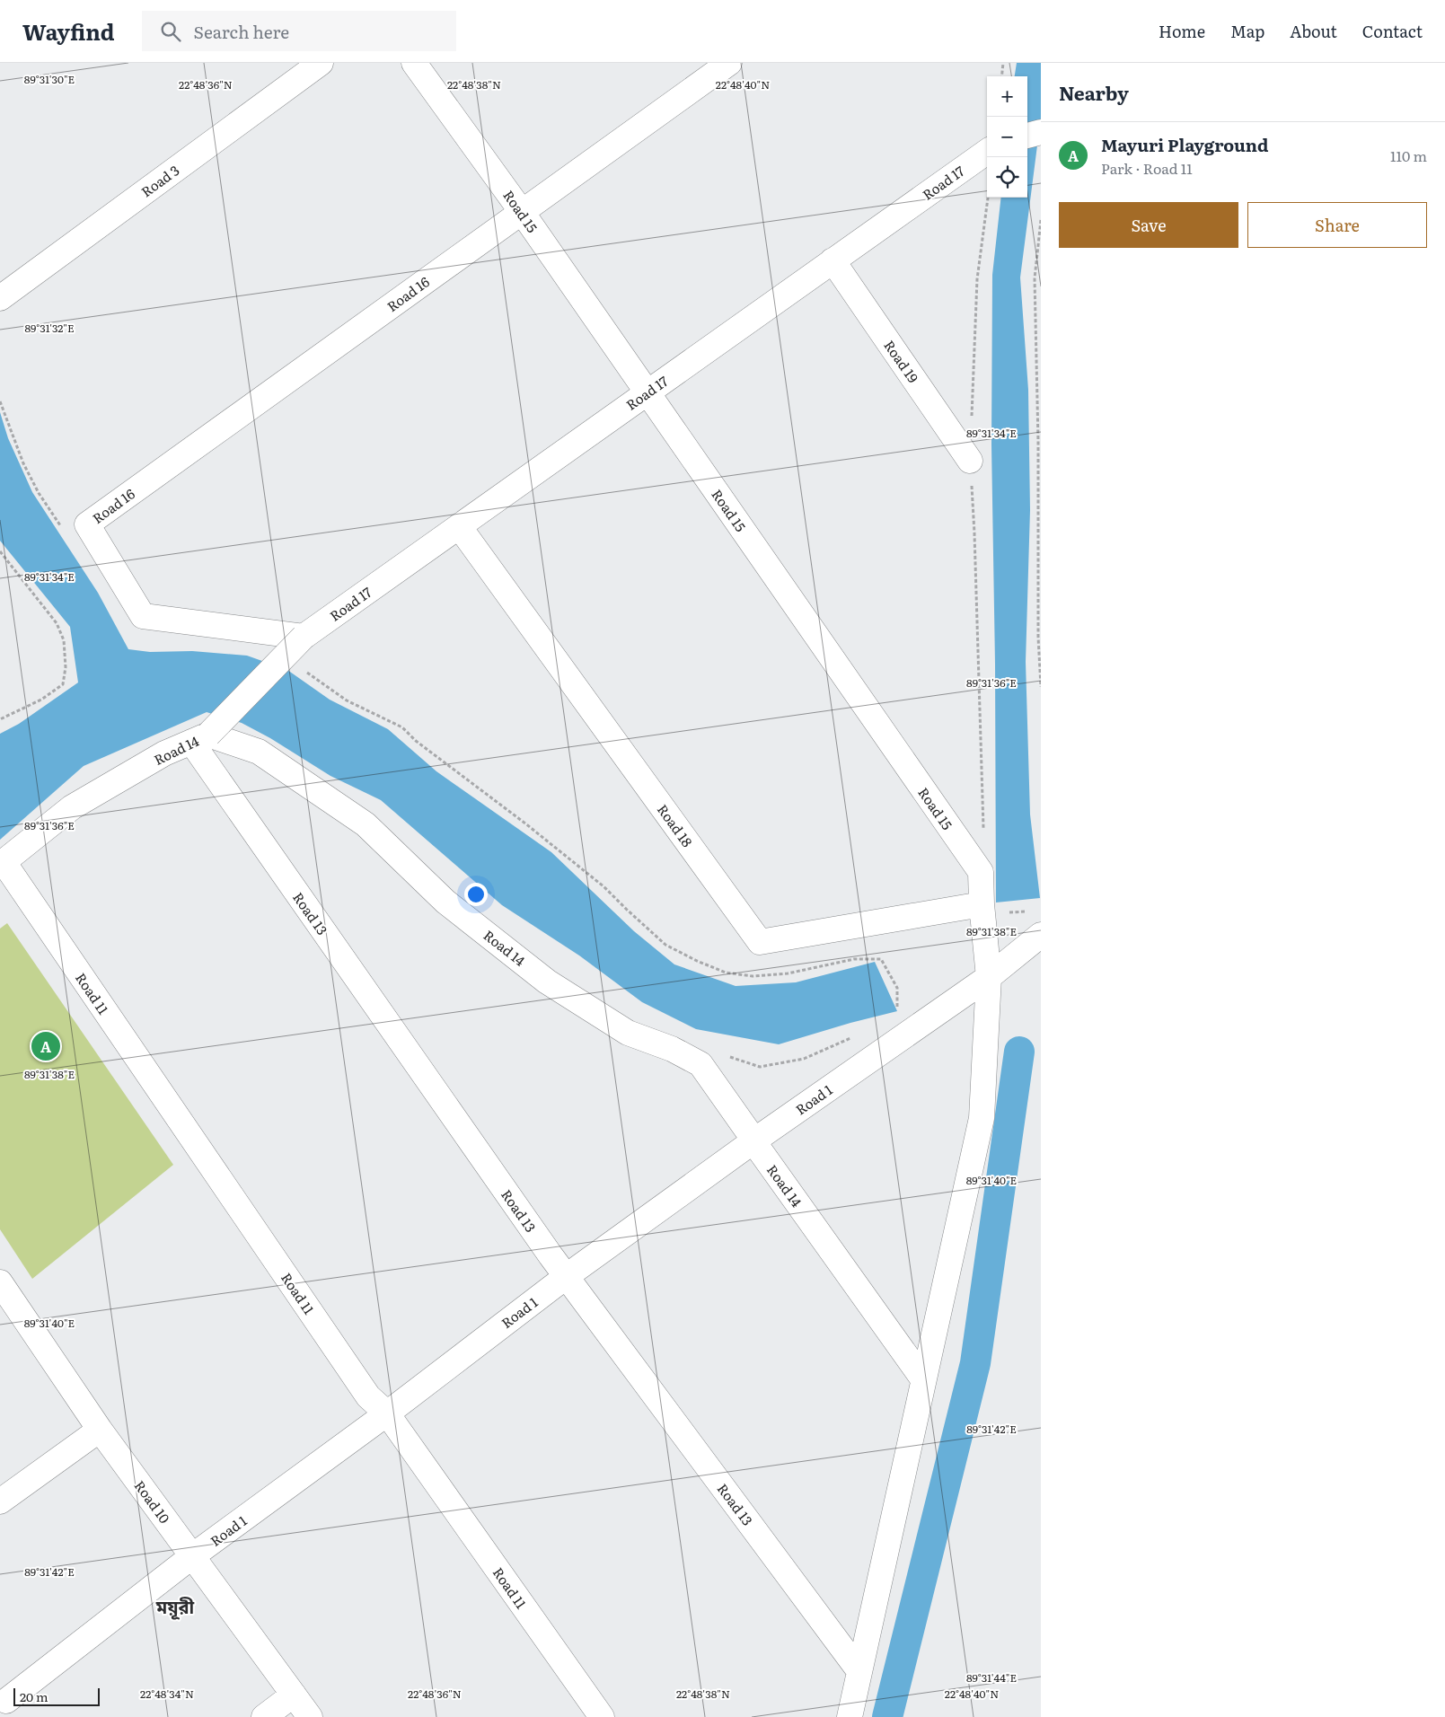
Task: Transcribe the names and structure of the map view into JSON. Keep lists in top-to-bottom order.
{
  "streets": {
    "street": [
      "Road 3",
      "Road 17",
      "Road 15",
      "Road 16",
      "Road 19",
      "Road 14",
      "Road 18",
      "Road 13",
      "Road 11",
      "Road 1",
      "Road 10"
    ]
  },
  "crossings": [
    ["Road 17", "Road 15"],
    ["Road 17", "Road 16"],
    ["Road 17", "Road 19"],
    ["Road 17", "Road 14"],
    ["Road 17", "Road 18"],
    ["Road 17", "Road 13"],
    ["Road 15", "Road 16"],
    ["Road 15", "Road 14"],
    ["Road 15", "Road 18"],
    ["Road 15", "Road 13"],
    ["Road 15", "Road 1"],
    ["Road 14", "Road 13"],
    ["Road 14", "Road 11"],
    ["Road 14", "Road 1"],
    ["Road 13", "Road 1"],
    ["Road 11", "Road 1"],
    ["Road 1", "Road 10"]
  ],
  "districts": ["ময়ূরী"],
  "scale_bar": "20 m",
  "page": {
    "header": "Wayfind",
    "search": "Search here",
    "nav": [
      "Home",
      "Map",
      "About",
      "Contact"
    ],
    "heading": "Nearby",
    "map_buttons": ["+", "−"],
    "list": [
      {
        "mark": "A",
        "name": "Mayuri Playground",
        "note": "Park · Road 11",
        "value": "110 m"
      }
    ],
    "buttons": ["Save", "Share"],
    "pins": "A",
    "scale": "20 m"
  },
  "coordinates": [
    "89°31'30\"E",
    "22°48'36\"N",
    "22°48'38\"N",
    "22°48'40\"N",
    "89°31'32\"E",
    "89°31'34\"E",
    "89°31'36\"E",
    "89°31'38\"E",
    "89°31'40\"E",
    "89°31'42\"E",
    "89°31'44\"E",
    "22°48'34\"N"
  ]
}
